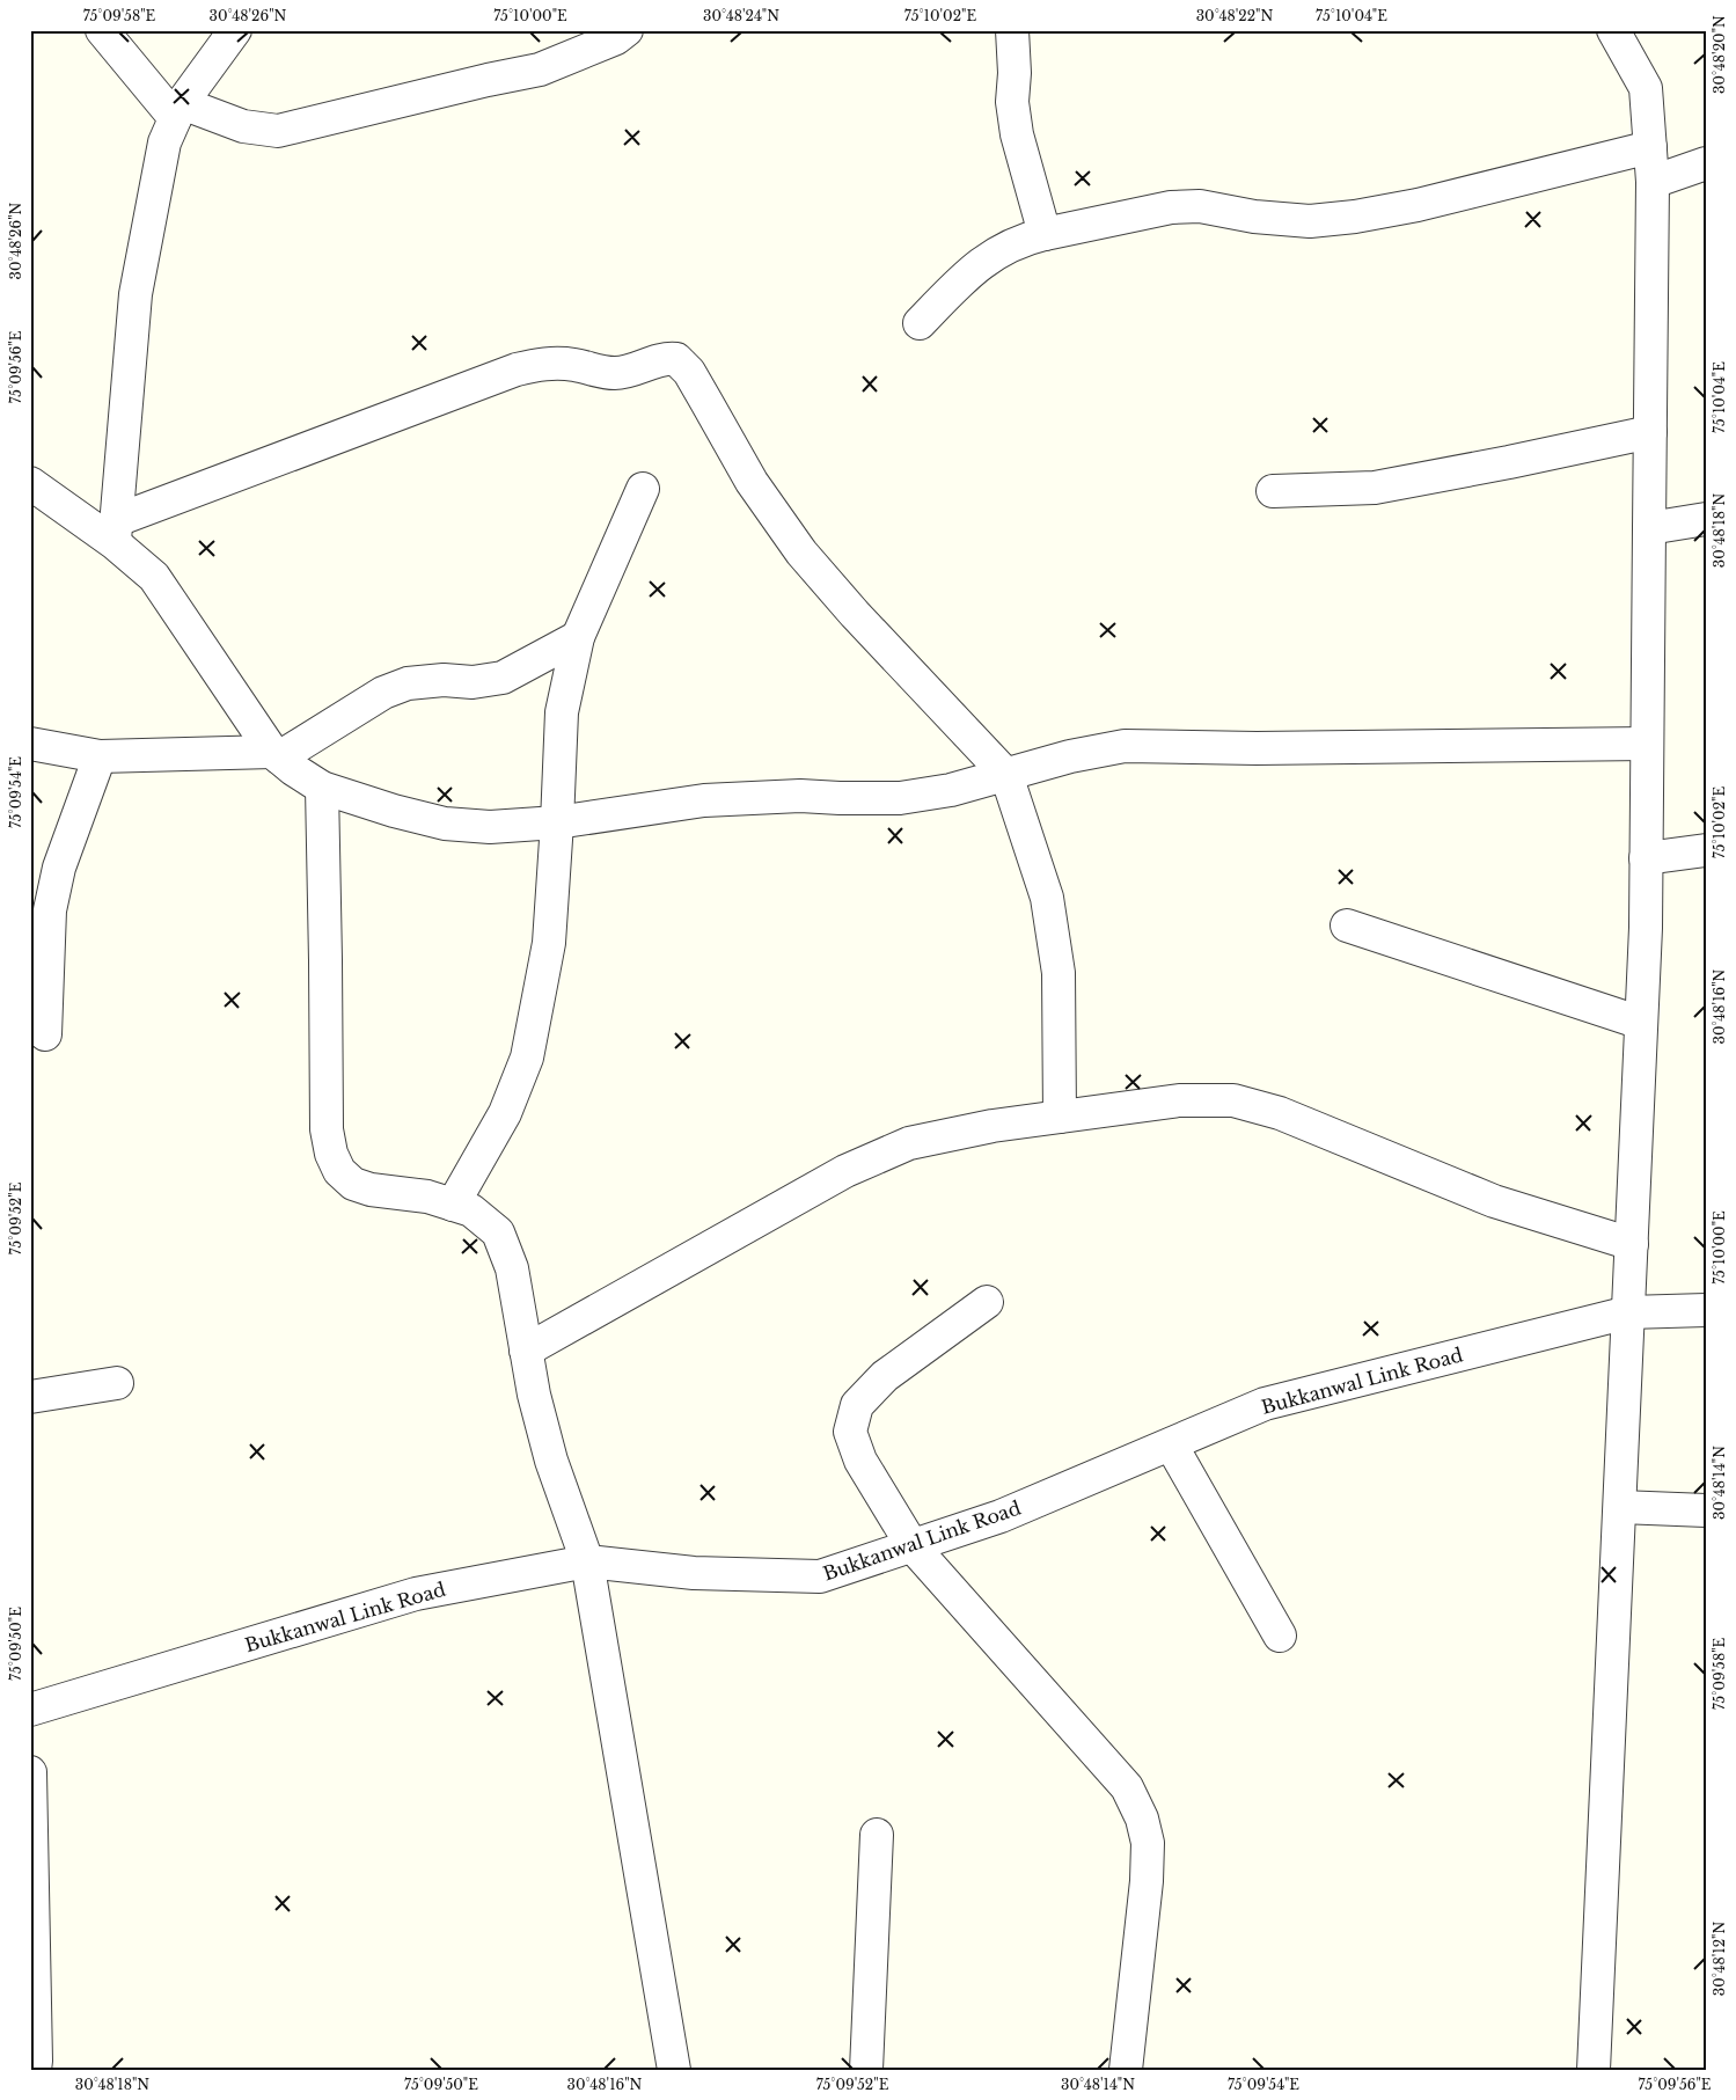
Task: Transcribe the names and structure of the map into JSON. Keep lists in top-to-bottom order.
{
  "streets": {
    "street": ["Bukkanwal Link Road"]
  },
  "coordinates": [
    "75°09'58\"E",
    "30°48'26\"N",
    "75°10'00\"E",
    "30°48'24\"N",
    "75°10'02\"E",
    "30°48'22\"N",
    "75°10'04\"E",
    "30°48'20\"N",
    "75°09'56\"E",
    "30°48'18\"N",
    "75°09'54\"E",
    "30°48'16\"N",
    "75°09'52\"E",
    "30°48'14\"N",
    "75°09'50\"E",
    "30°48'12\"N"
  ]
}
